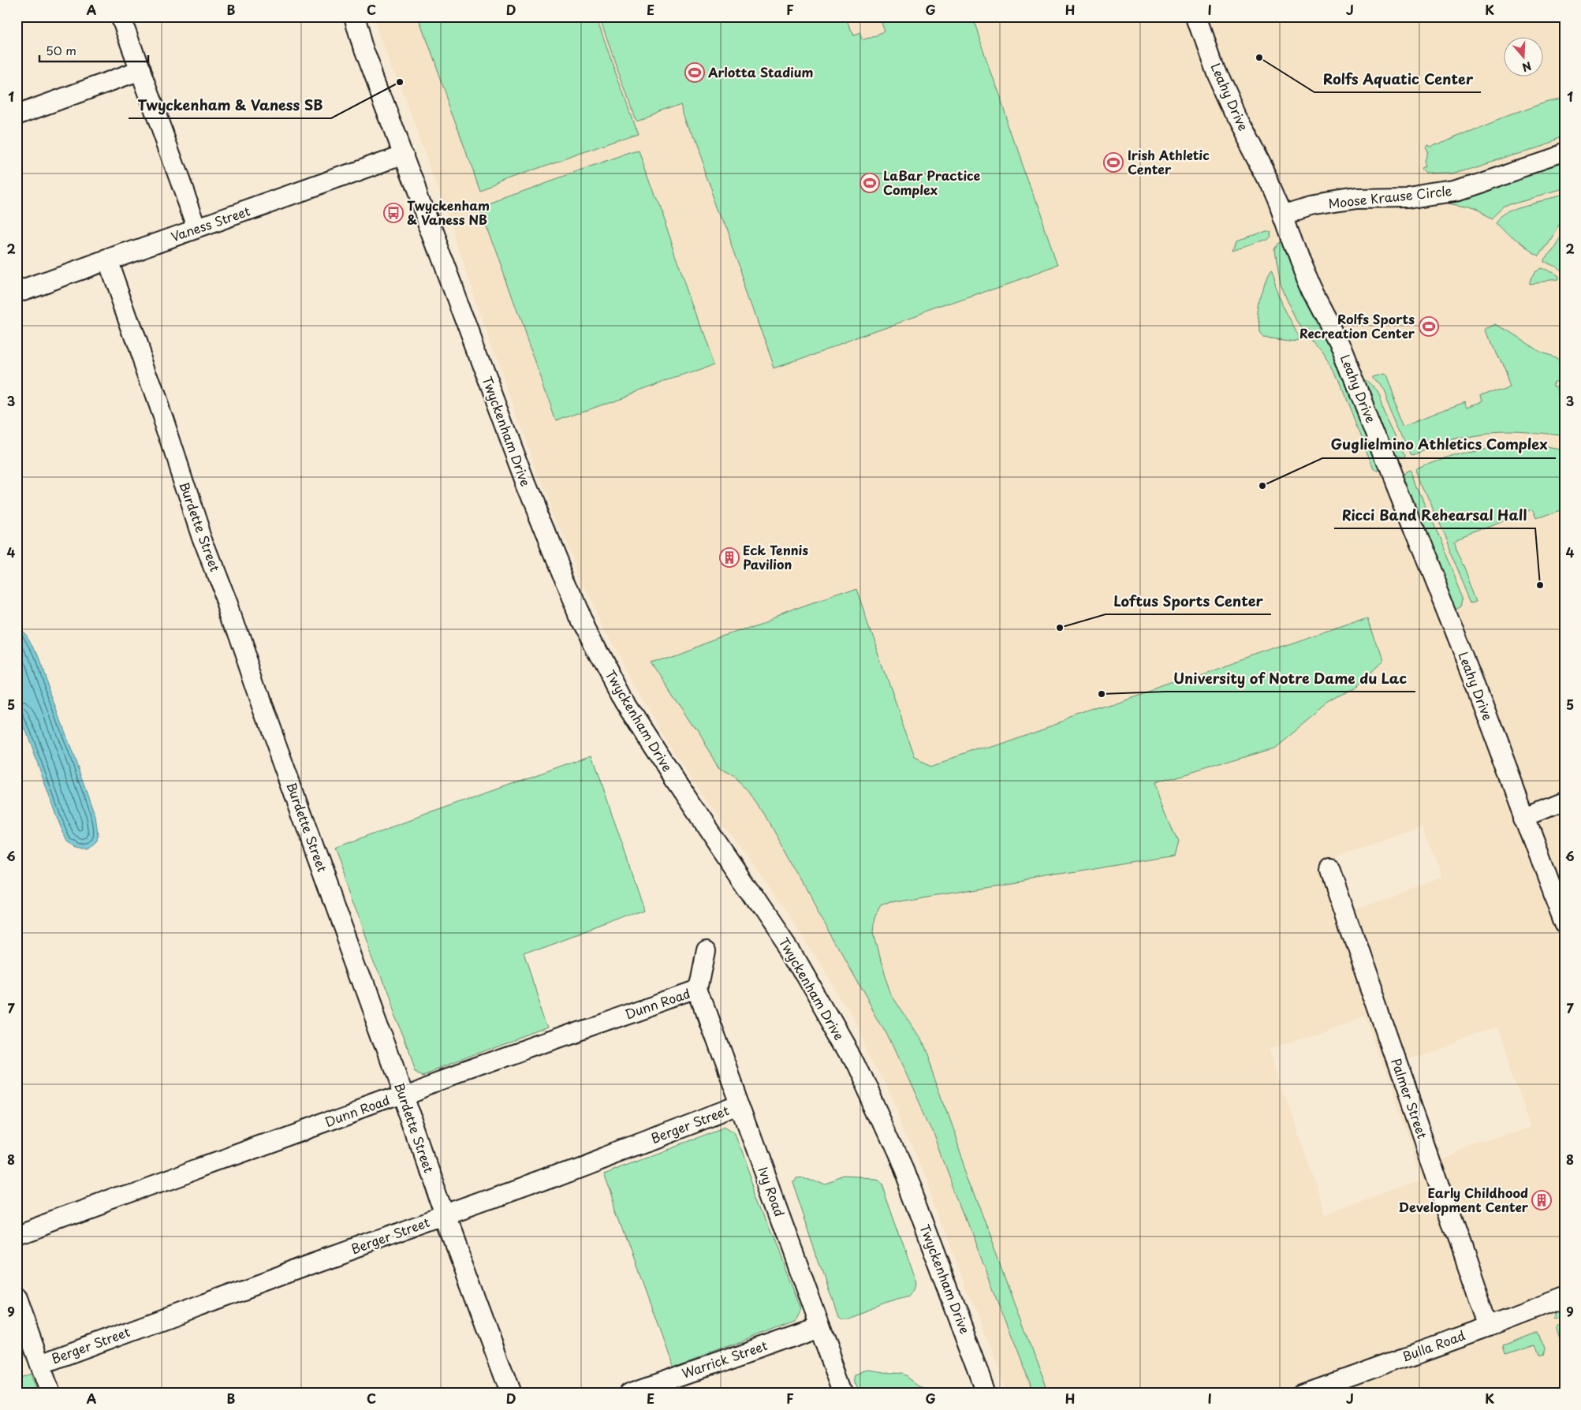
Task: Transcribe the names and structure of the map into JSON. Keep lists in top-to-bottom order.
{
  "streets": {
    "street": [
      "Leahy Drive",
      "Moose Krause Circle",
      "Vaness Street",
      "Twyckenham Drive",
      "Burdette Street",
      "Dunn Road",
      "Palmer Street",
      "Berger Street",
      "Ivy Road",
      "Bulla Road",
      "Warrick Street"
    ]
  },
  "crossings": [
    ["Leahy Drive", "Moose Krause Circle"],
    ["Vaness Street", "Twyckenham Drive"],
    ["Vaness Street", "Burdette Street"],
    ["Burdette Street", "Dunn Road"],
    ["Burdette Street", "Berger Street"],
    ["Dunn Road", "Ivy Road"],
    ["Palmer Street", "Bulla Road"],
    ["Berger Street", "Ivy Road"],
    ["Ivy Road", "Warrick Street"]
  ],
  "places": {
    "other": [
      "Rolfs Aquatic Center",
      "Twyckenham & Vaness SB",
      "Guglielmino Athletics Complex",
      "Ricci Band Rehearsal Hall",
      "Loftus Sports Center",
      "University of Notre Dame du Lac"
    ],
    "sports": [
      "Arlotta Stadium",
      "Irish Athletic Center",
      "LaBar Practice Complex",
      "Rolfs Sports Recreation Center"
    ],
    "bus stop": ["Twyckenham & Vaness NB"],
    "building": ["Eck Tennis Pavilion", "Early Childhood Development Center"]
  },
  "scale_bar": "50 m",
  "north": "bottom",
  "grid": {
    "columns": [
      "A",
      "B",
      "C",
      "D",
      "E",
      "F",
      "G",
      "H",
      "I",
      "J",
      "K"
    ],
    "rows": [
      "1",
      "2",
      "3",
      "4",
      "5",
      "6",
      "7",
      "8",
      "9"
    ]
  }
}
